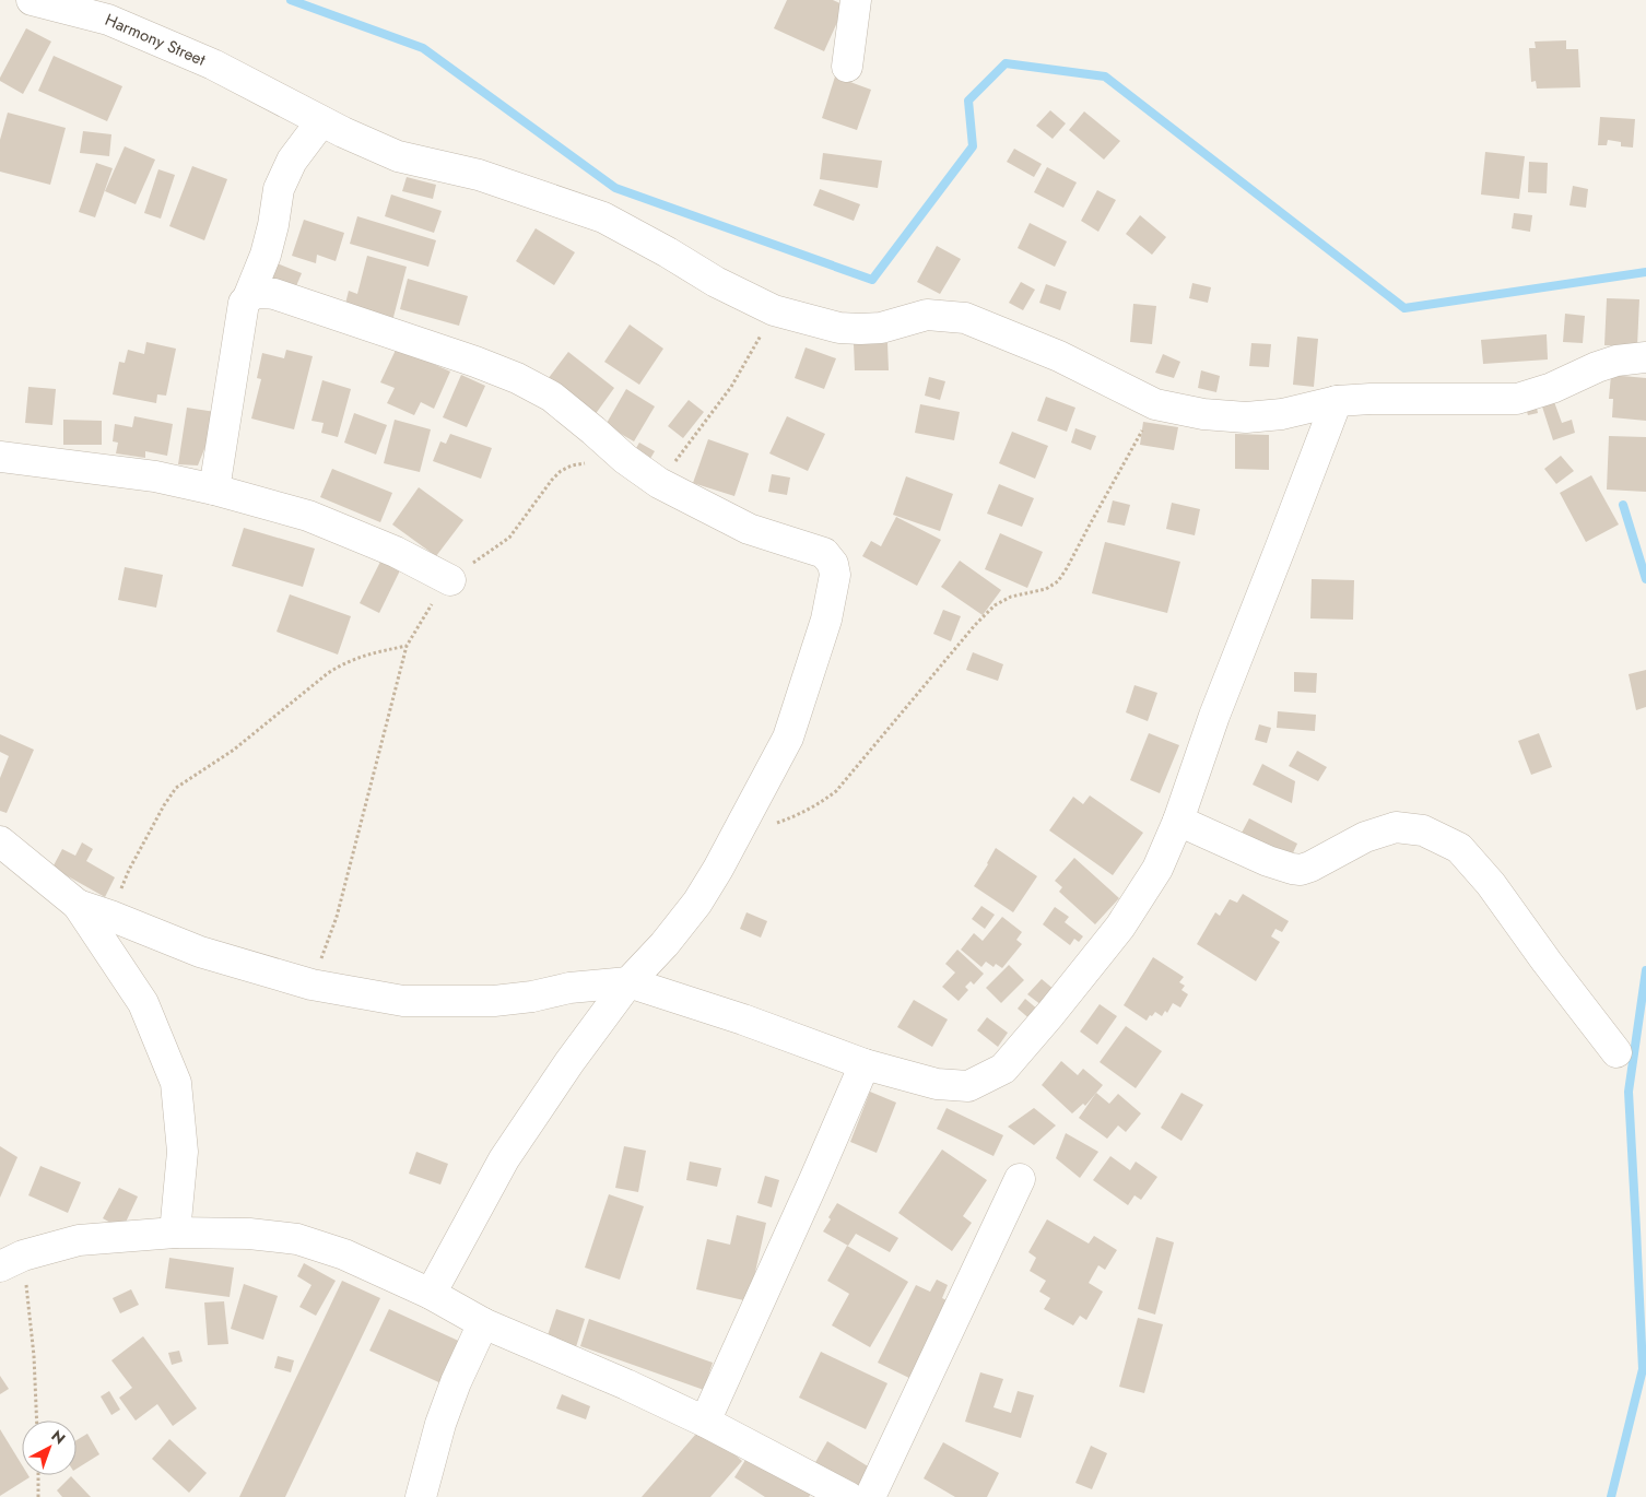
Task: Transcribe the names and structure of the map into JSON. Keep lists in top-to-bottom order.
{
  "streets": {
    "street": ["Harmony Street"]
  },
  "north": "top right"
}
